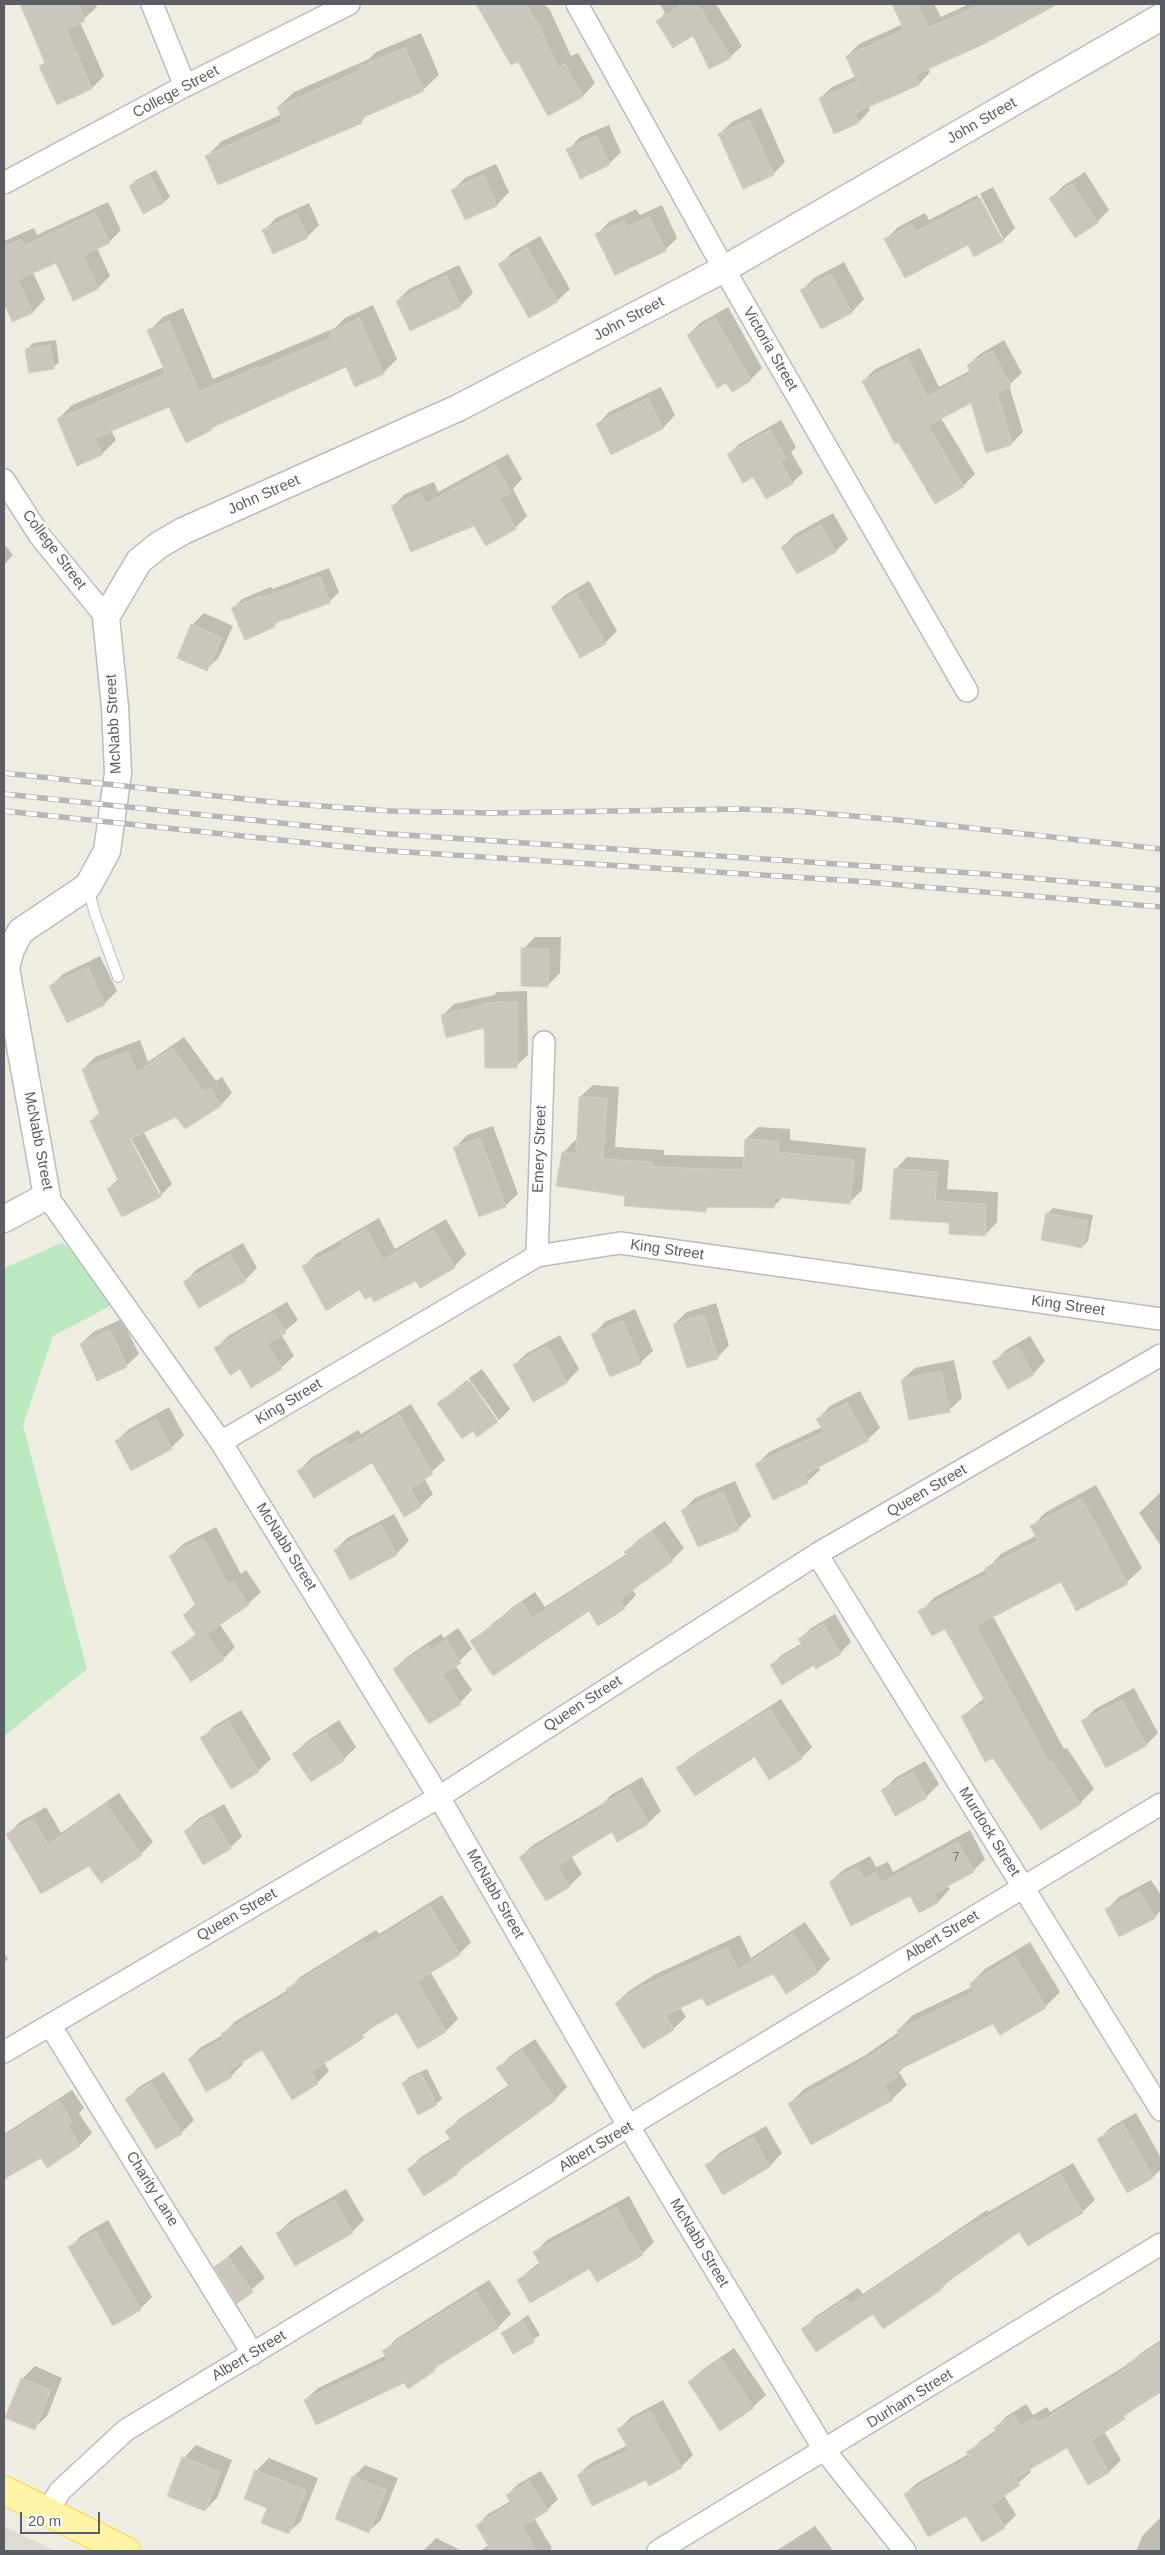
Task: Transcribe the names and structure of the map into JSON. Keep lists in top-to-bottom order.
{
  "streets": {
    "street": [
      "College Street",
      "John Street",
      "Victoria Street",
      "McNabb Street",
      "Emery Street",
      "King Street",
      "Queen Street",
      "Murdock Street",
      "Albert Street",
      "Charity Lane",
      "Durham Street"
    ]
  },
  "crossings": [
    ["College Street", "John Street"],
    ["College Street", "McNabb Street"],
    ["John Street", "Victoria Street"],
    ["John Street", "McNabb Street"],
    ["McNabb Street", "King Street"],
    ["McNabb Street", "Queen Street"],
    ["McNabb Street", "Albert Street"],
    ["McNabb Street", "Durham Street"],
    ["Emery Street", "King Street"],
    ["Queen Street", "Murdock Street"],
    ["Queen Street", "Charity Lane"],
    ["Murdock Street", "Albert Street"],
    ["Albert Street", "Charity Lane"]
  ],
  "house_numbers": ["7"],
  "scale_bar": "20 m"
}
